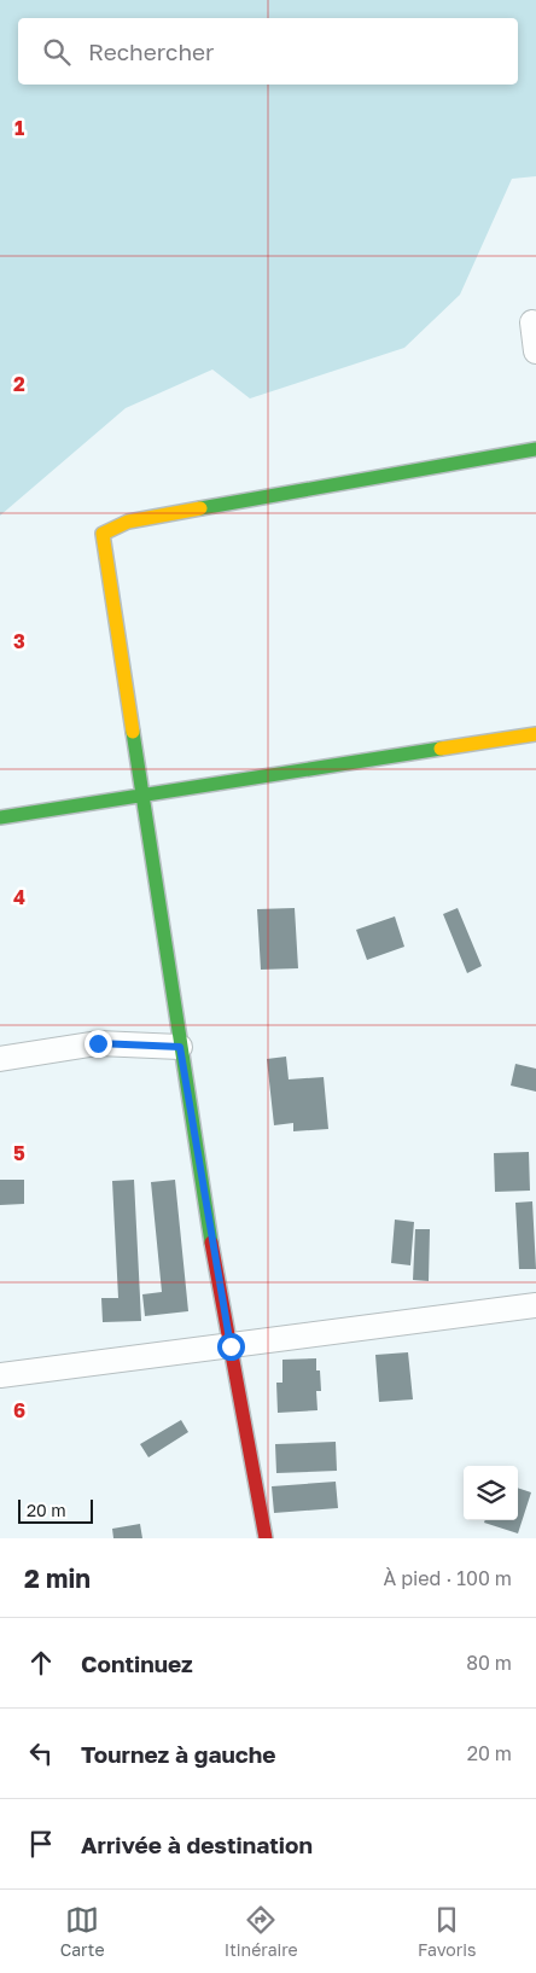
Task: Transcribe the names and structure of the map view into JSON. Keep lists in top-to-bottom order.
{
  "scale_bar": "20 m",
  "page": {
    "search": "Rechercher",
    "scale": "20 m",
    "heading": ["2 min", "À pied · 100 m"],
    "list": [
      ["Continuez", "80 m"],
      ["Tournez à gauche", "20 m"],
      "Arrivée à destination"
    ],
    "nav": ["Carte", "Itinéraire", "Favoris"]
  },
  "grid": {
    "rows": [
      "1",
      "2",
      "3",
      "4",
      "5",
      "6"
    ]
  }
}
